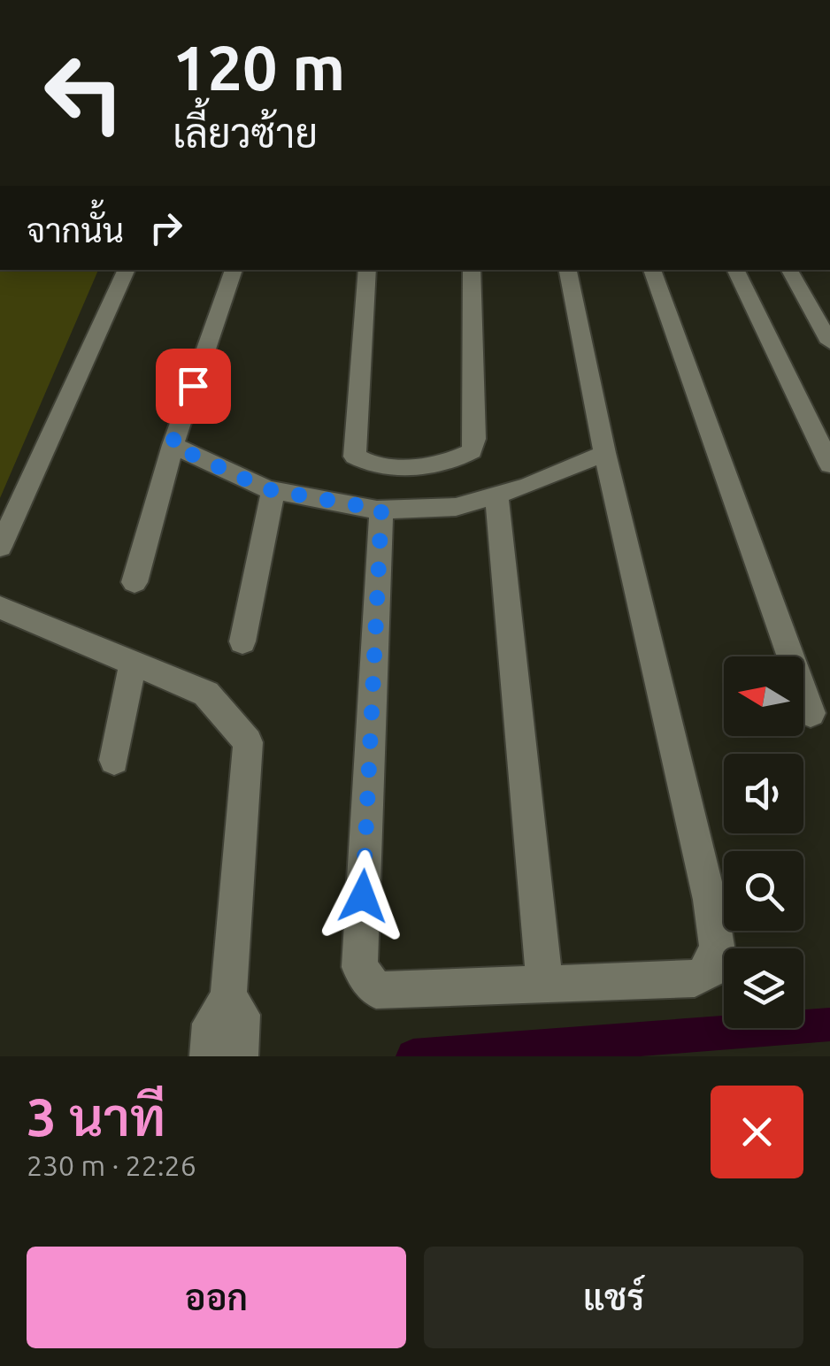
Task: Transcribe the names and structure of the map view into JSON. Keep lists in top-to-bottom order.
{
  "north": "left",
  "page": {
    "turn": ["120 m", "เลี้ยวซ้าย"],
    "then": "จากนั้น",
    "heading": ["3 นาที", "230 m · 22:26"],
    "buttons": ["ออก", "แชร์"]
  }
}
